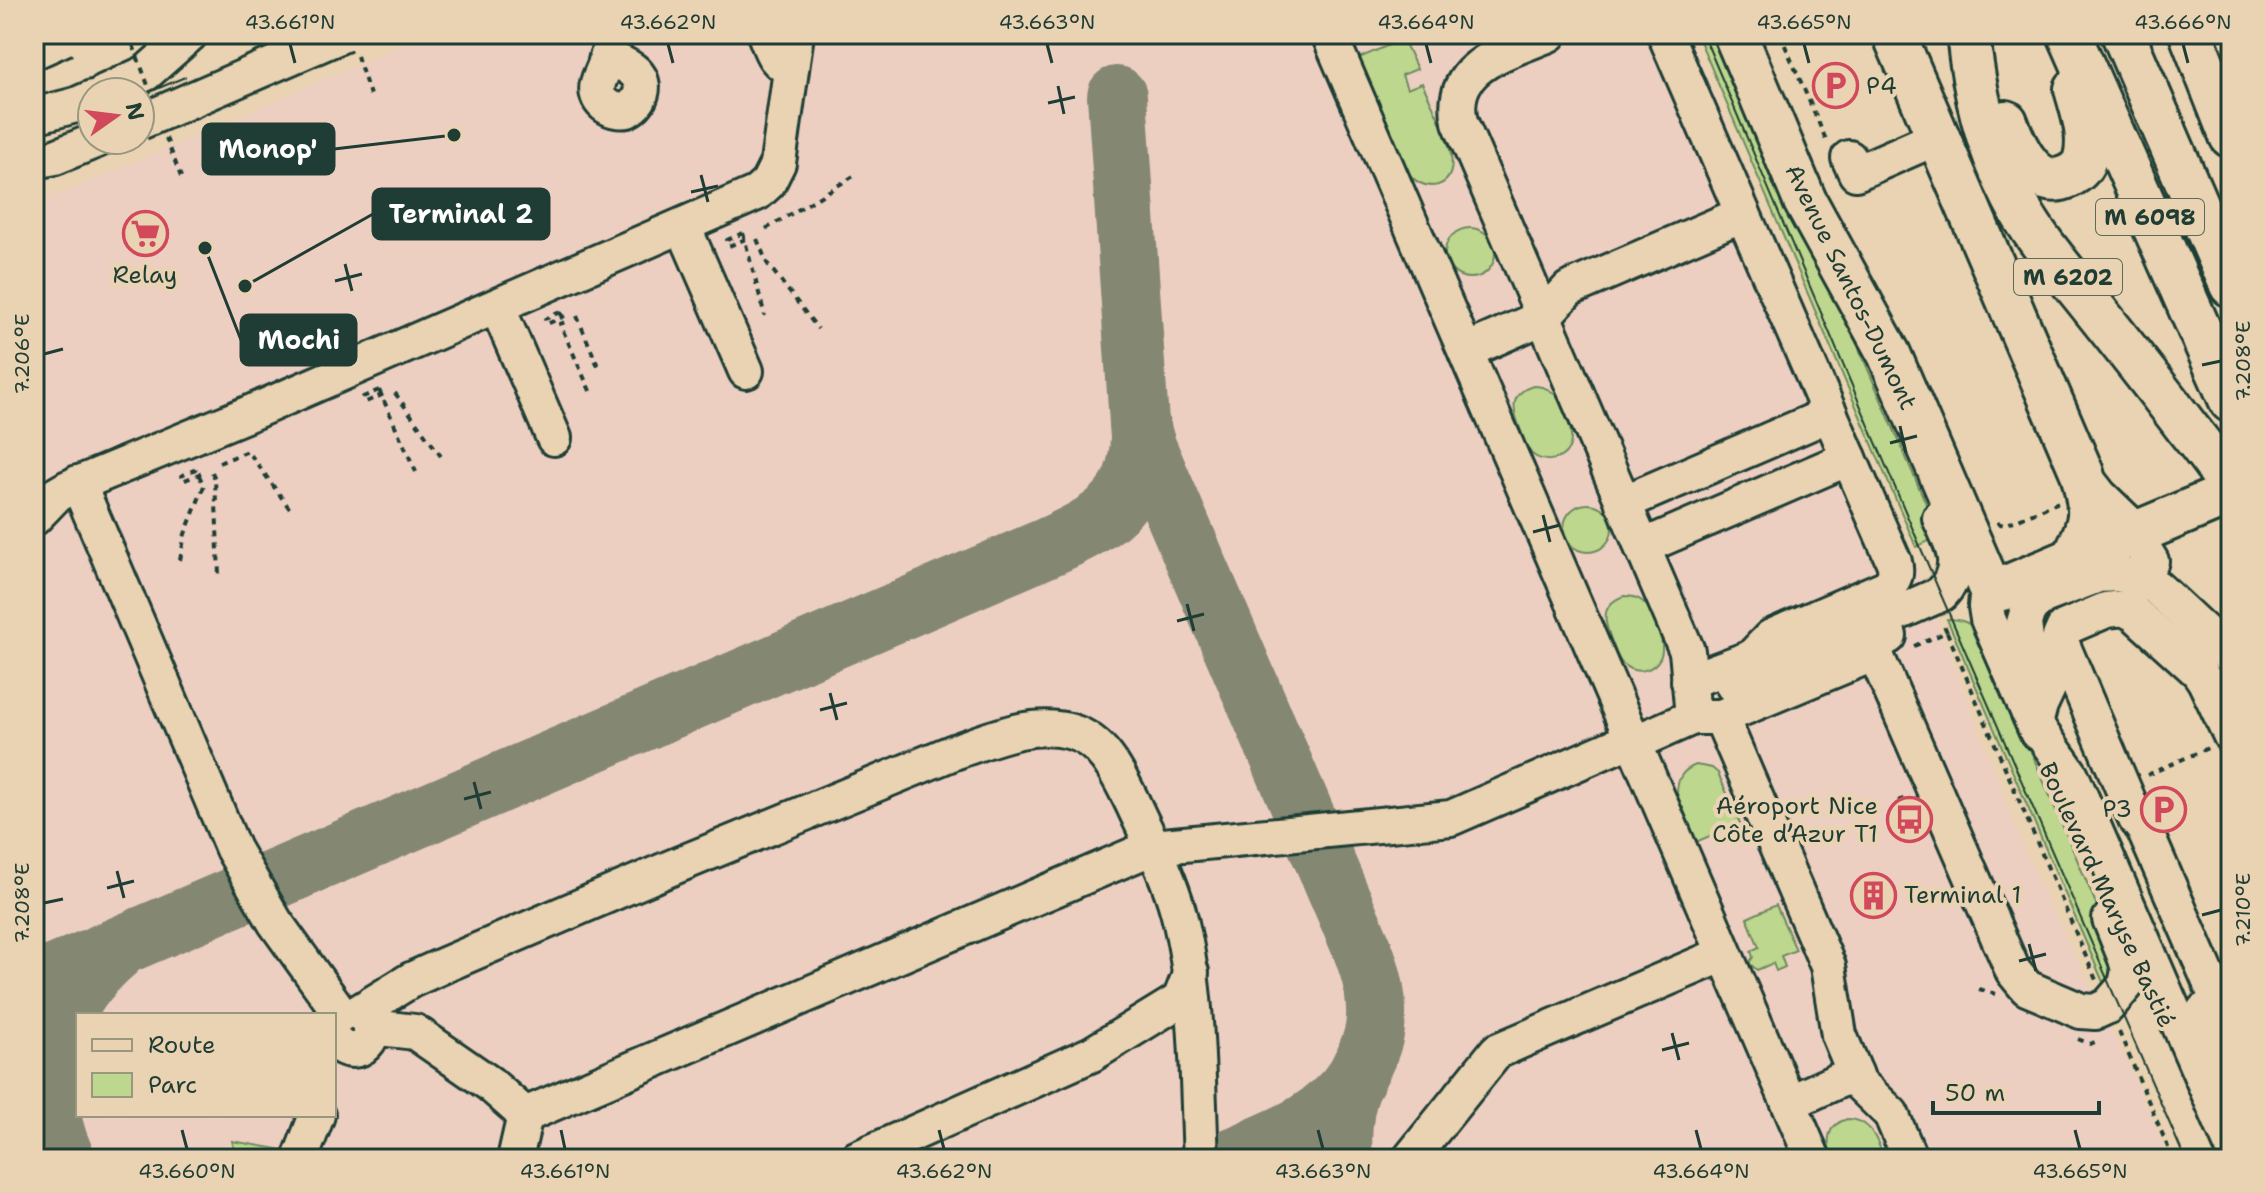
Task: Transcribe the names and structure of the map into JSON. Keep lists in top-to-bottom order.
{
  "streets": {
    "main road": ["M 6098", "M 6202", "Avenue Santos-Dumont"],
    "street": ["Boulevard Maryse Bastié"]
  },
  "crossings": [
    ["Avenue Santos-Dumont", "Boulevard Maryse Bastié"]
  ],
  "places": {
    "parking": ["P4", "P3"],
    "other": ["Monop'", "Mochi", "Terminal 2"],
    "supermarket": ["Relay"],
    "bus stop": ["Aéroport Nice Côte d’Azur T1"],
    "building": ["Terminal 1"]
  },
  "legend": ["Route", "Parc"],
  "scale_bar": "50 m",
  "north": "right",
  "coordinates": [
    "43.661°N",
    "43.662°N",
    "43.663°N",
    "43.664°N",
    "43.665°N",
    "43.666°N",
    "7.206°E",
    "7.208°E",
    "7.210°E",
    "43.660°N"
  ]
}
